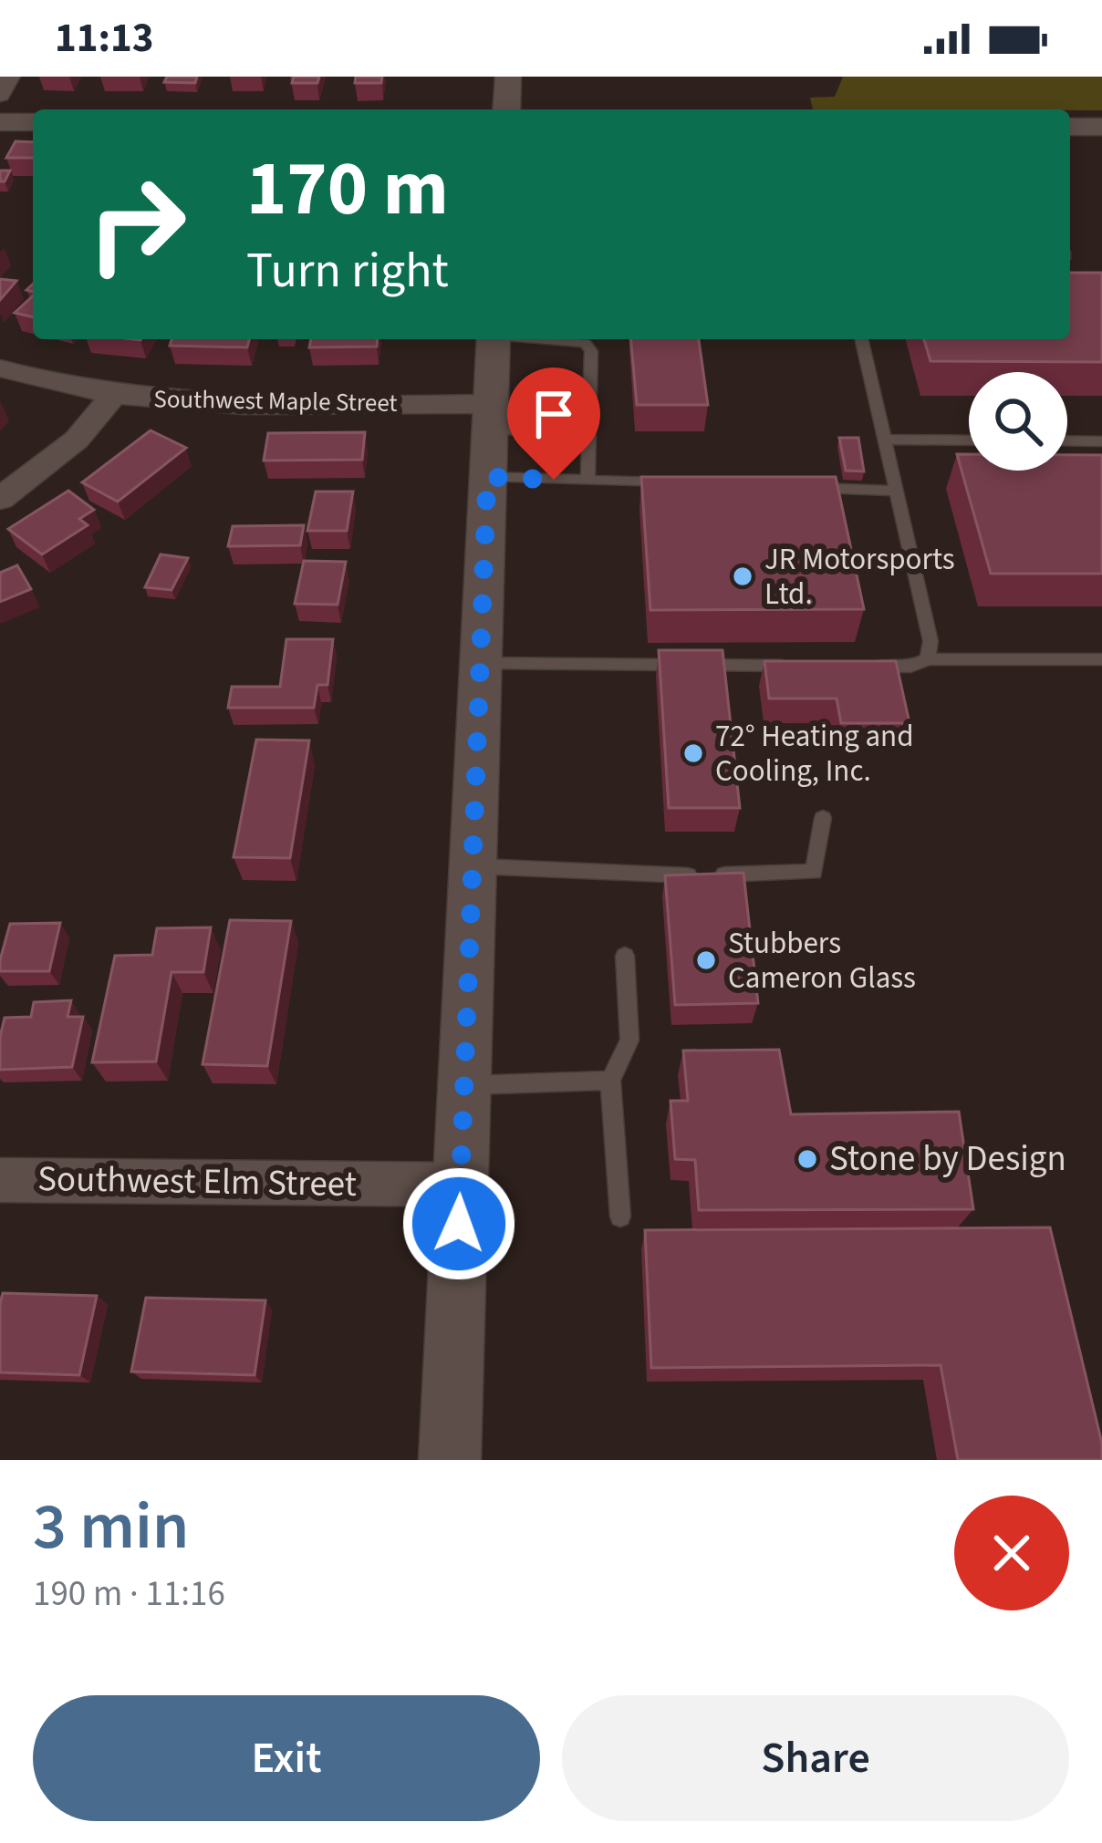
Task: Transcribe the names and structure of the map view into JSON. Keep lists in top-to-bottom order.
{
  "streets": {
    "street": ["Southwest Maple Street", "Southwest Elm Street"]
  },
  "places": [
    "JR Motorsports Ltd.",
    "72° Heating and Cooling, Inc.",
    "Stubbers Cameron Glass",
    "Stone by Design"
  ],
  "page": {
    "status": "11:13",
    "turn": ["170 m", "Turn right"],
    "heading": ["3 min", "190 m · 11:16"],
    "buttons": ["Exit", "Share"]
  }
}
